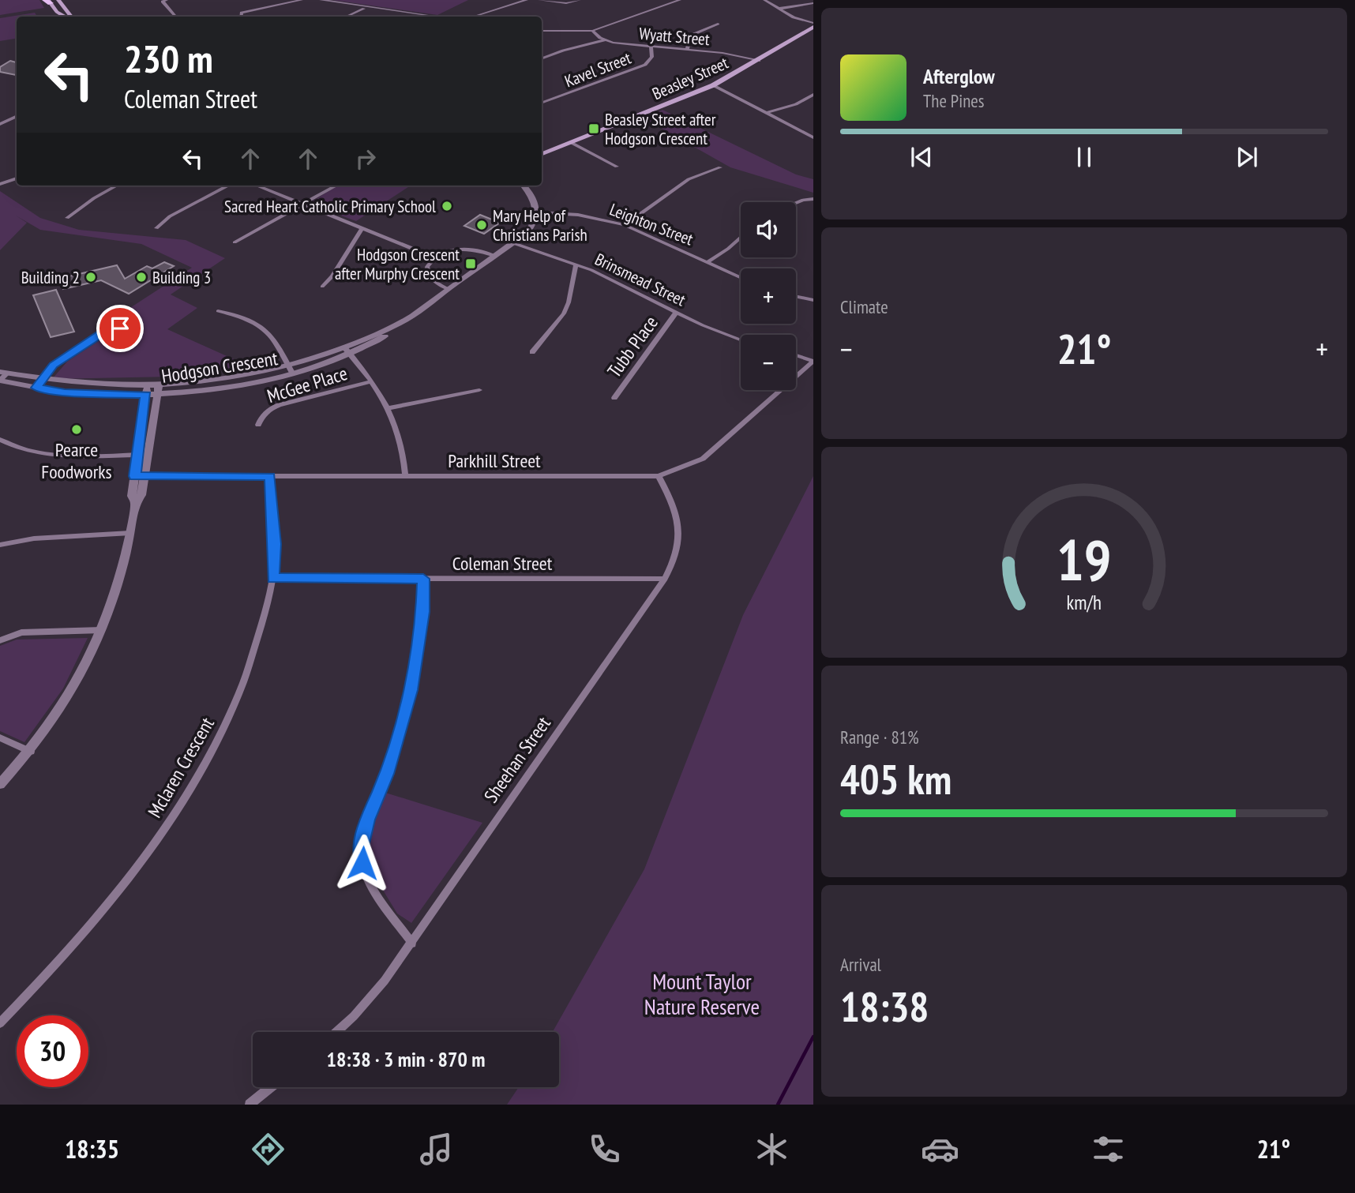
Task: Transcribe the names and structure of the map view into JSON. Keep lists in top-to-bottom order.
{
  "streets": {
    "main road": ["Beasley Street"],
    "street": [
      "Wyatt Street",
      "Kavel Street",
      "Leighton Street",
      "Brinsmead Street",
      "Tubb Place",
      "Hodgson Crescent",
      "McGee Place",
      "Parkhill Street",
      "Coleman Street",
      "Sheehan Street",
      "Mclaren Crescent"
    ]
  },
  "crossings": [
    ["Wyatt Street", "Kavel Street"],
    ["Wyatt Street", "Beasley Street"],
    ["Leighton Street", "Hodgson Crescent"],
    ["Brinsmead Street", "Tubb Place"],
    ["Brinsmead Street", "Hodgson Crescent"],
    ["Parkhill Street", "Sheehan Street"],
    ["Parkhill Street", "Mclaren Crescent"],
    ["Coleman Street", "Sheehan Street"],
    ["Coleman Street", "Mclaren Crescent"]
  ],
  "parks": ["Mount Taylor Nature Reserve"],
  "places": {
    "transit": ["Beasley Street after Hodgson Crescent", "Hodgson Crescent after Murphy Crescent"],
    "other": [
      "Sacred Heart Catholic Primary School",
      "Mary Help of Christians Parish",
      "Building 2",
      "Building 3",
      "Pearce Foodworks"
    ]
  },
  "page": {
    "turn": ["230 m", "Coleman Street"],
    "song": ["Afterglow", "The Pines"],
    "map_buttons": ["+", "−"],
    "tile": [
      "Climate",
      ["Range · 81%", "405 km"],
      ["Arrival", "18:38"]
    ],
    "heat": ["−", "21°", "+"],
    "limit": "30",
    "trip": "18:38 · 3 min · 870 m",
    "tabs": ["18:35", "21°"],
    "gauge": ["19", "km/h"]
  }
}
